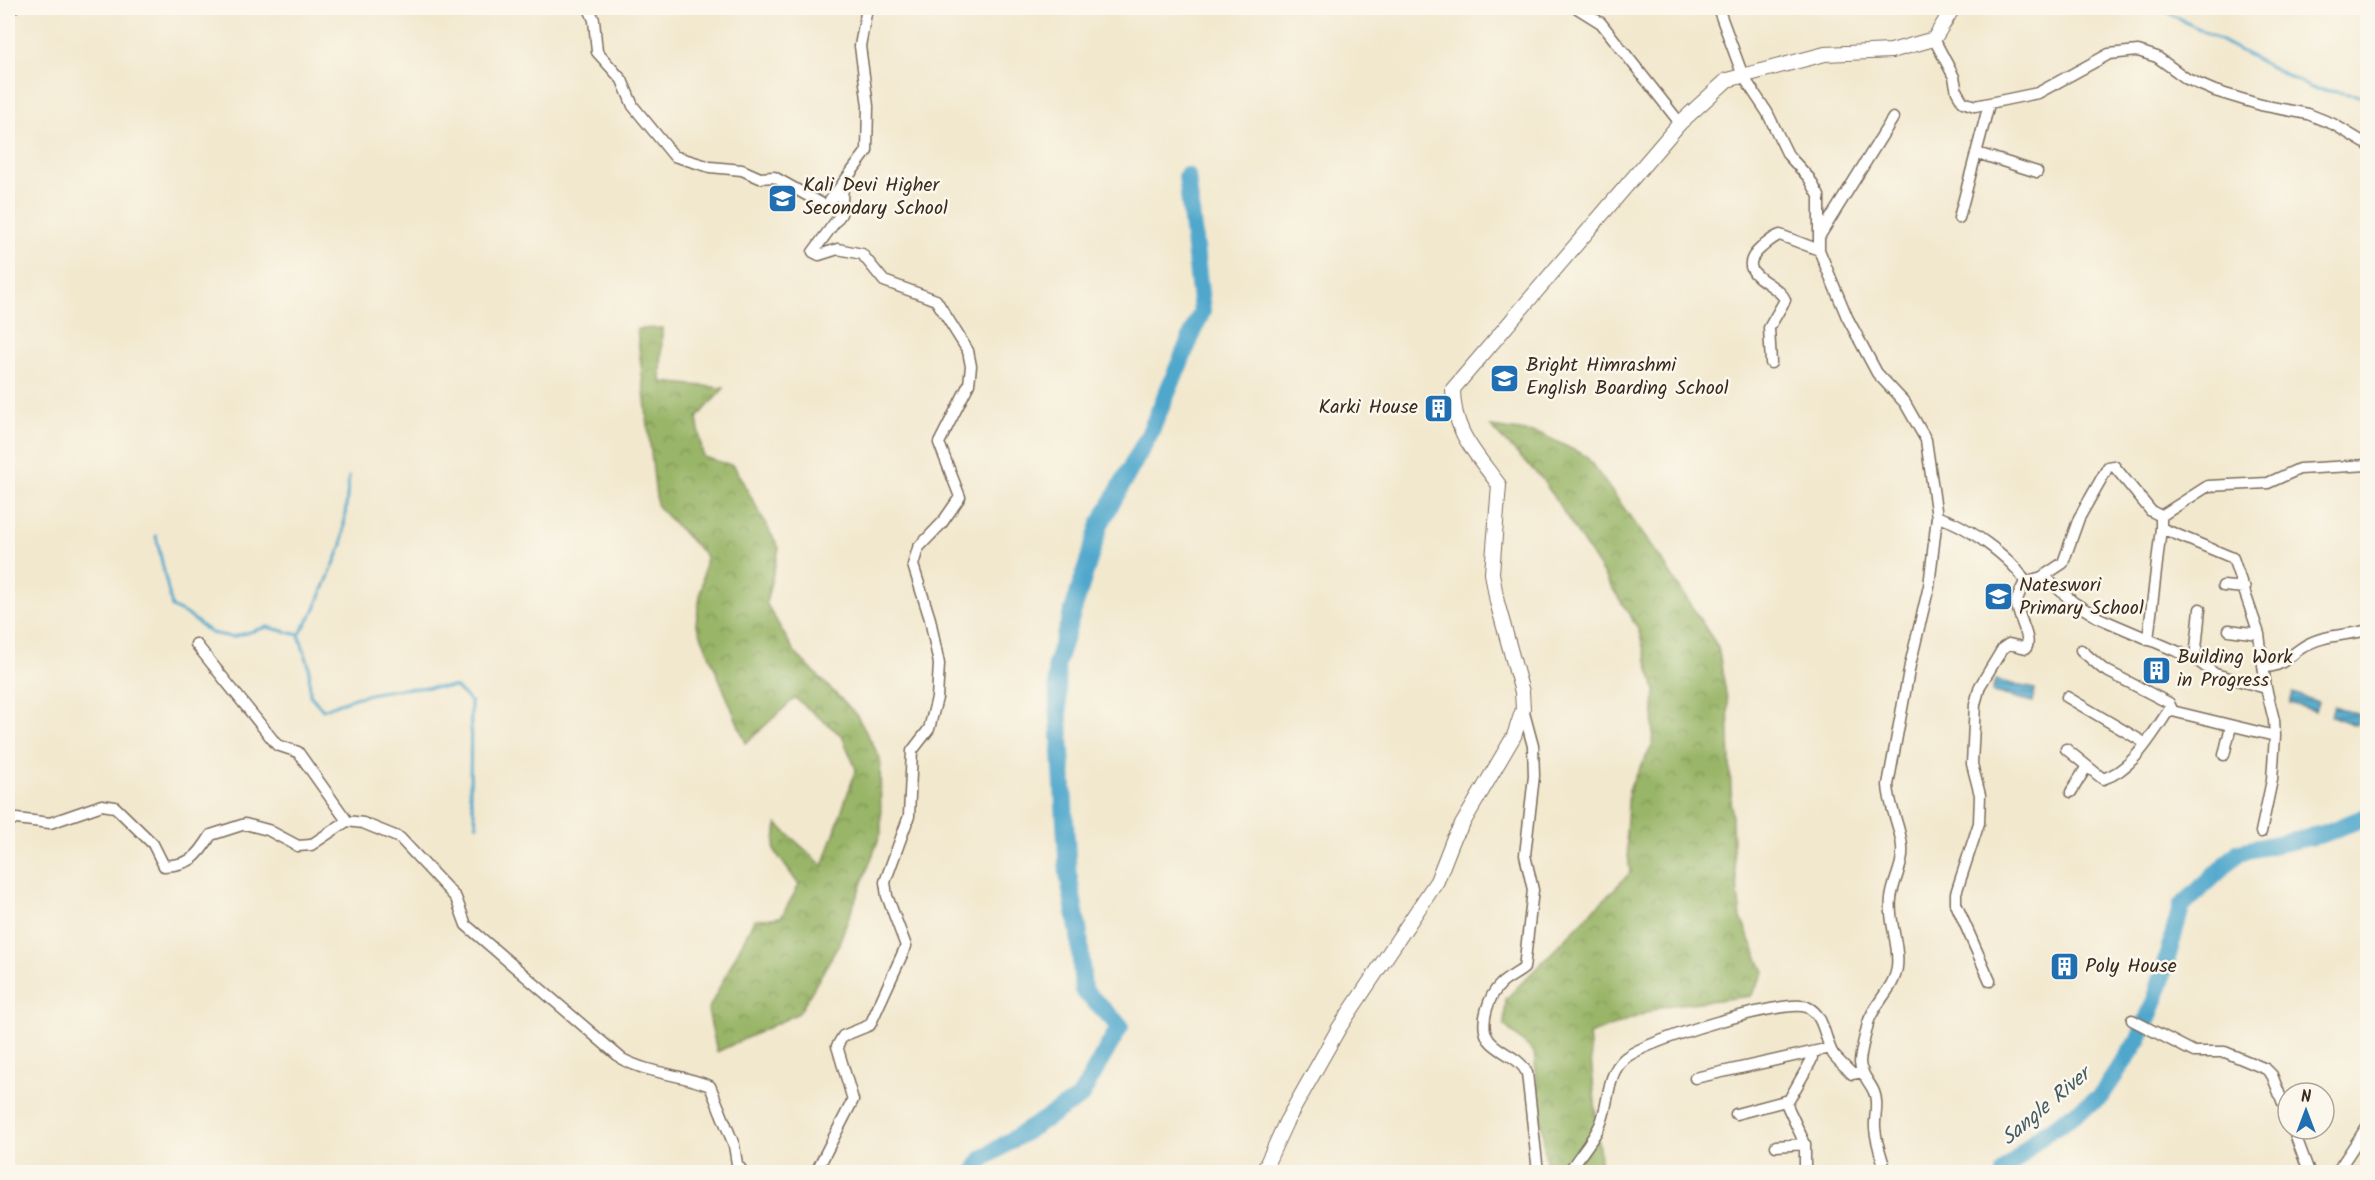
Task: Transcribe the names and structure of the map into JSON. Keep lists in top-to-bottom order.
{
  "water": ["Sangle River"],
  "places": {
    "school or university": ["Kali Devi Higher Secondary School", "Bright Himrashmi English Boarding School", "Nateswori Primary School"],
    "building": ["Karki House", "Building Work in Progress", "Poly House"]
  },
  "north": "top"
}
